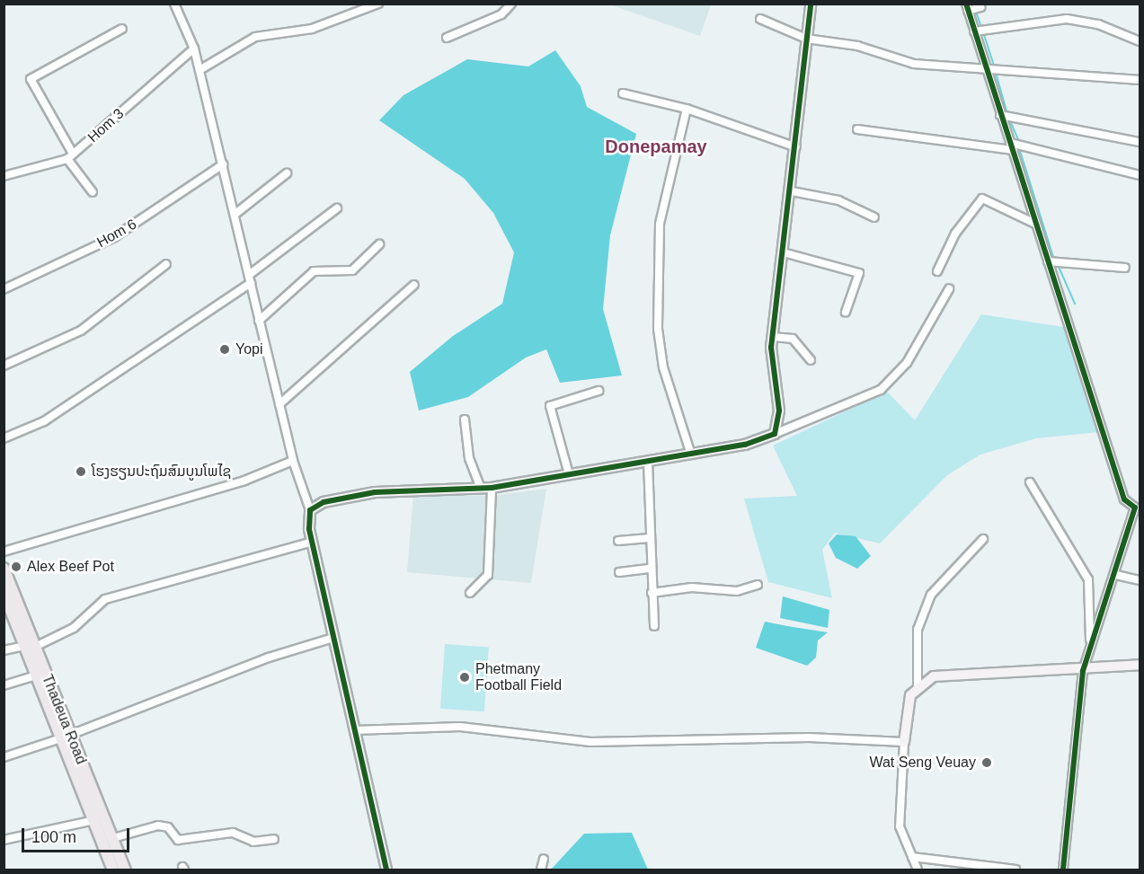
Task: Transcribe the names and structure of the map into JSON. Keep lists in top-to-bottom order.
{
  "streets": {
    "main road": ["Thadeua Road"],
    "street": ["Hom 3", "Hom 6"]
  },
  "districts": ["Donepamay"],
  "places": [
    "Yopi",
    "ໂຮງຮຽນປະຖົມສົມບູນໂພໄຊ",
    "Alex Beef Pot",
    "Phetmany Football Field",
    "Wat Seng Veuay"
  ],
  "scale_bar": "100 m"
}
